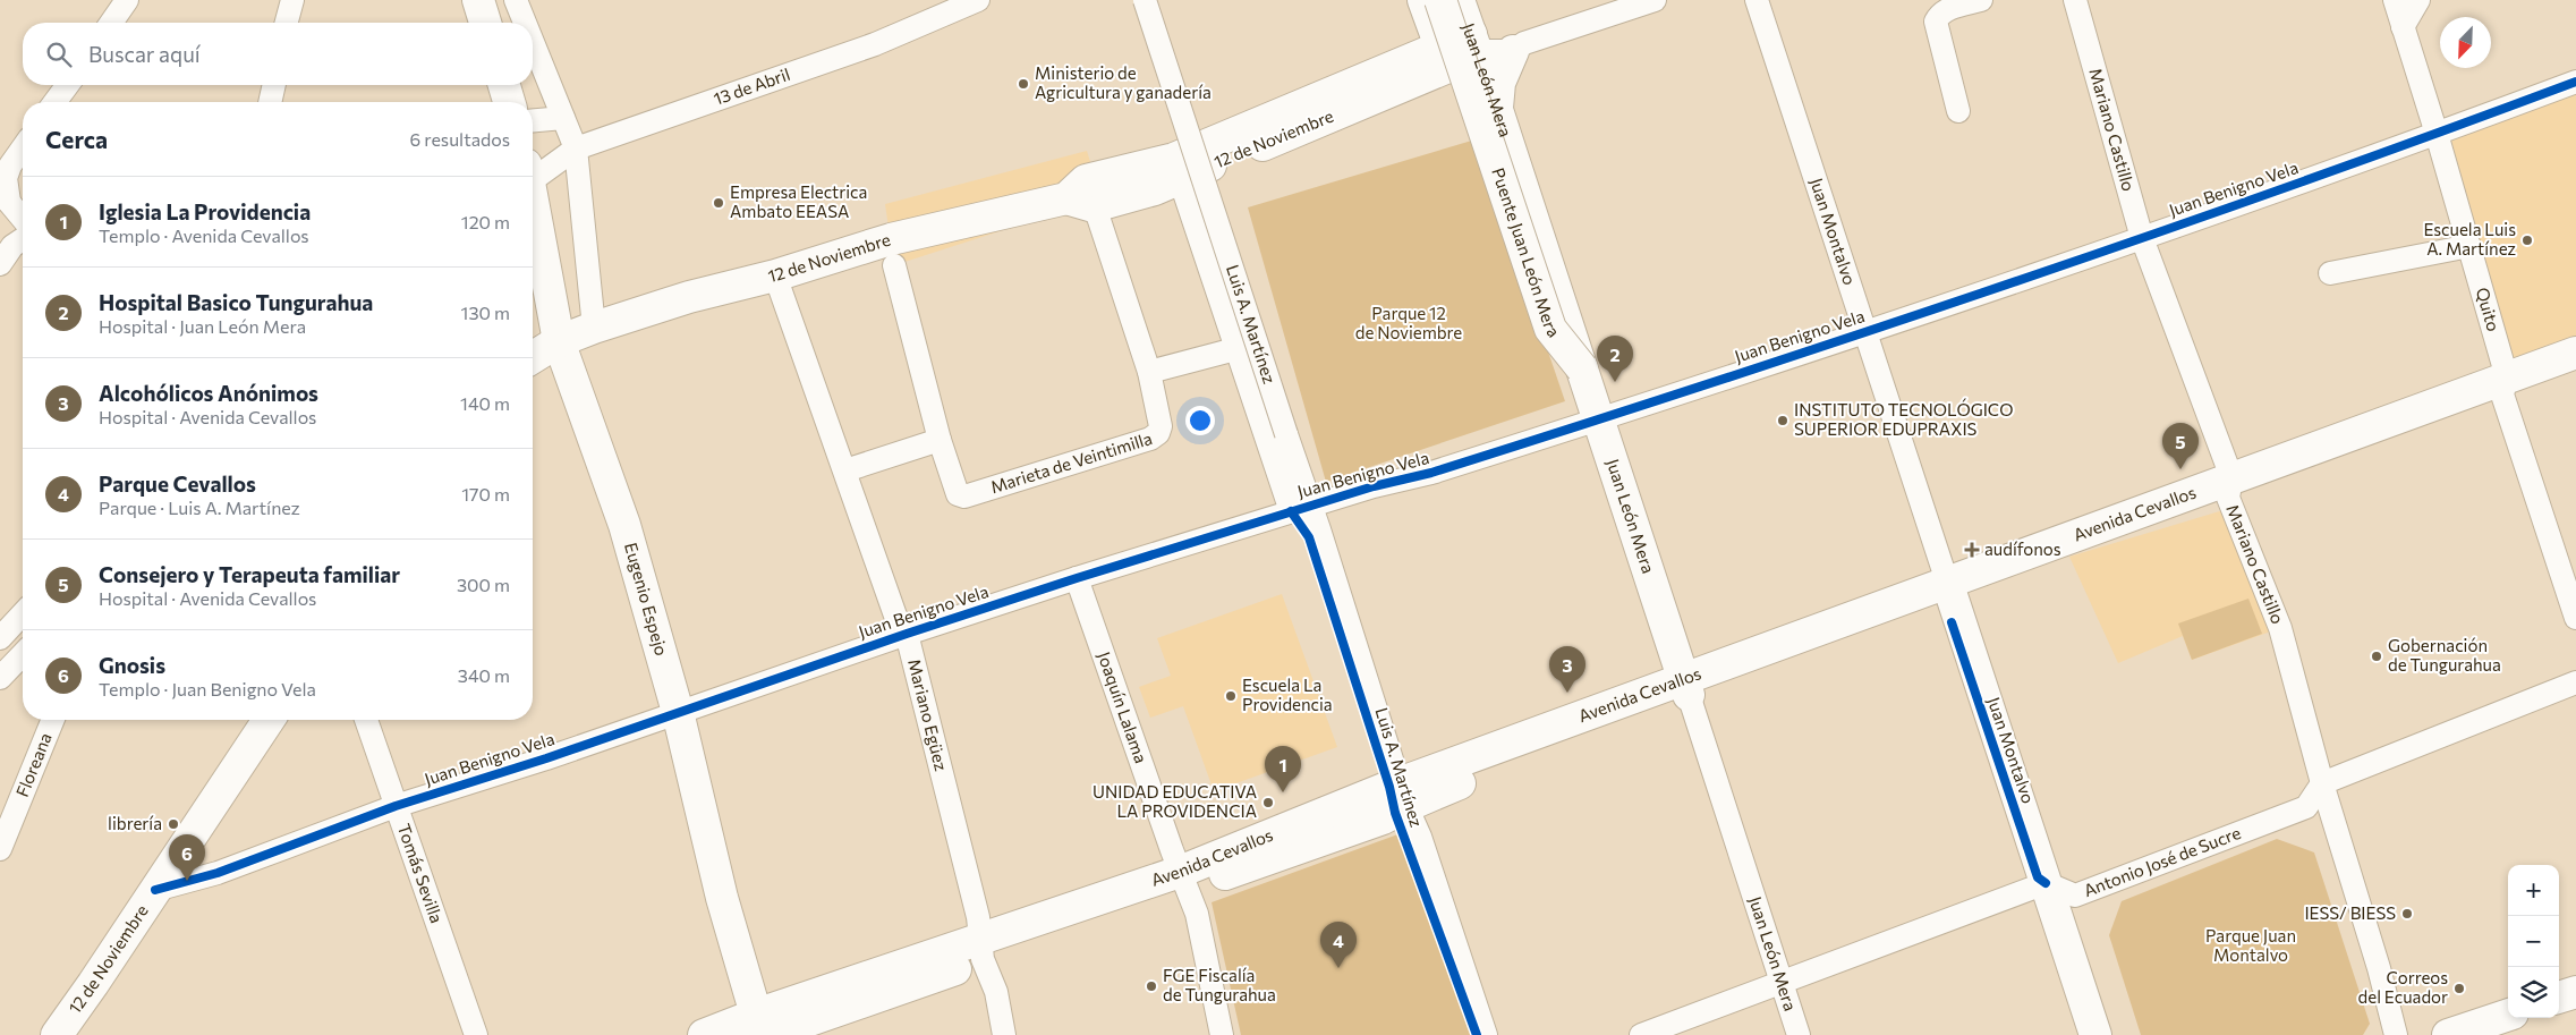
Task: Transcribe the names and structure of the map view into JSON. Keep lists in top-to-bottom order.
{
  "streets": {
    "street": [
      "Juan León Mera",
      "13 de Abril",
      "Mariano Castillo",
      "12 de Noviembre",
      "Juan Benigno Vela",
      "Juan Montalvo",
      "Puente Juan León Mera",
      "Quito",
      "Luis A. Martínez",
      "Marieta de Veintimilla",
      "Avenida Cevallos",
      "Eugenio Espejo",
      "Joaquín Lalama",
      "Mariano Egüez",
      "Floreana",
      "Antonio José de Sucre",
      "Tomás Sevilla"
    ]
  },
  "crossings": [
    ["Juan León Mera", "12 de Noviembre"],
    ["Juan León Mera", "Juan Benigno Vela"],
    ["Juan León Mera", "Puente Juan León Mera"],
    ["Juan León Mera", "Avenida Cevallos"],
    ["Mariano Castillo", "Juan Benigno Vela"],
    ["Mariano Castillo", "Avenida Cevallos"],
    ["Mariano Castillo", "Antonio José de Sucre"],
    ["12 de Noviembre", "Juan Benigno Vela"],
    ["12 de Noviembre", "Luis A. Martínez"],
    ["12 de Noviembre", "Marieta de Veintimilla"],
    ["12 de Noviembre", "Eugenio Espejo"],
    ["12 de Noviembre", "Mariano Egüez"],
    ["Juan Benigno Vela", "Juan Montalvo"],
    ["Juan Benigno Vela", "Quito"],
    ["Juan Benigno Vela", "Luis A. Martínez"],
    ["Juan Benigno Vela", "Eugenio Espejo"],
    ["Juan Benigno Vela", "Joaquín Lalama"],
    ["Juan Benigno Vela", "Mariano Egüez"],
    ["Juan Benigno Vela", "Tomás Sevilla"],
    ["Juan Montalvo", "Avenida Cevallos"],
    ["Juan Montalvo", "Antonio José de Sucre"],
    ["Quito", "Avenida Cevallos"],
    ["Luis A. Martínez", "Avenida Cevallos"],
    ["Avenida Cevallos", "Eugenio Espejo"],
    ["Avenida Cevallos", "Joaquín Lalama"],
    ["Avenida Cevallos", "Mariano Egüez"]
  ],
  "parks": ["Parque 12 de Noviembre", "Parque Juan Montalvo"],
  "places": {
    "other": [
      "Ministerio de Agricultura y ganadería",
      "Empresa Electrica Ambato EEASA",
      "Escuela Luis A. Martínez",
      "INSTITUTO TECNOLÓGICO SUPERIOR EDUPRAXIS",
      "Gobernación de Tungurahua",
      "Escuela La Providencia",
      "UNIDAD EDUCATIVA LA PROVIDENCIA",
      "librería",
      "IESS/ BIESS",
      "FGE Fiscalía de Tungurahua",
      "Correos del Ecuador"
    ],
    "health": ["audífonos"]
  },
  "north": "bottom left",
  "page": {
    "search": "Buscar aquí",
    "heading": ["Cerca", "6 resultados"],
    "list": [
      {
        "mark": "1",
        "name": "Iglesia La Providencia",
        "note": "Templo · Avenida Cevallos",
        "value": "120 m"
      },
      {
        "mark": "2",
        "name": "Hospital Basico Tungurahua",
        "note": "Hospital · Juan León Mera",
        "value": "130 m"
      },
      {
        "mark": "3",
        "name": "Alcohólicos Anónimos",
        "note": "Hospital · Avenida Cevallos",
        "value": "140 m"
      },
      {
        "mark": "4",
        "name": "Parque Cevallos",
        "note": "Parque · Luis A. Martínez",
        "value": "170 m"
      },
      {
        "mark": "5",
        "name": "Consejero y Terapeuta familiar",
        "note": "Hospital · Avenida Cevallos",
        "value": "300 m"
      },
      {
        "mark": "6",
        "name": "Gnosis",
        "note": "Templo · Juan Benigno Vela",
        "value": "340 m"
      }
    ],
    "pins": [
      "2",
      "5",
      "3",
      "1",
      "6",
      "4"
    ],
    "map_buttons": ["+", "−"]
  }
}
